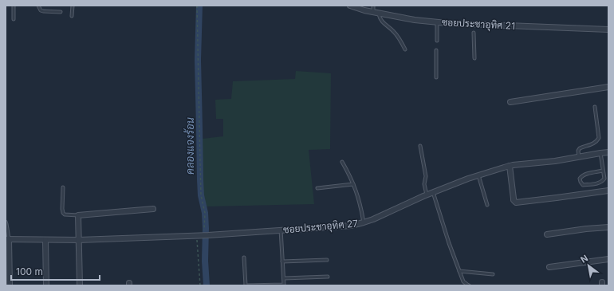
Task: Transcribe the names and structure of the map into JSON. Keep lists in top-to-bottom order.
{
  "streets": {
    "street": ["ซอยประชาอุทิศ 21", "ซอยประชาอุทิศ 27"]
  },
  "water": ["คลองแจงร้อน"],
  "scale_bar": "100 m",
  "north": "top left"
}
